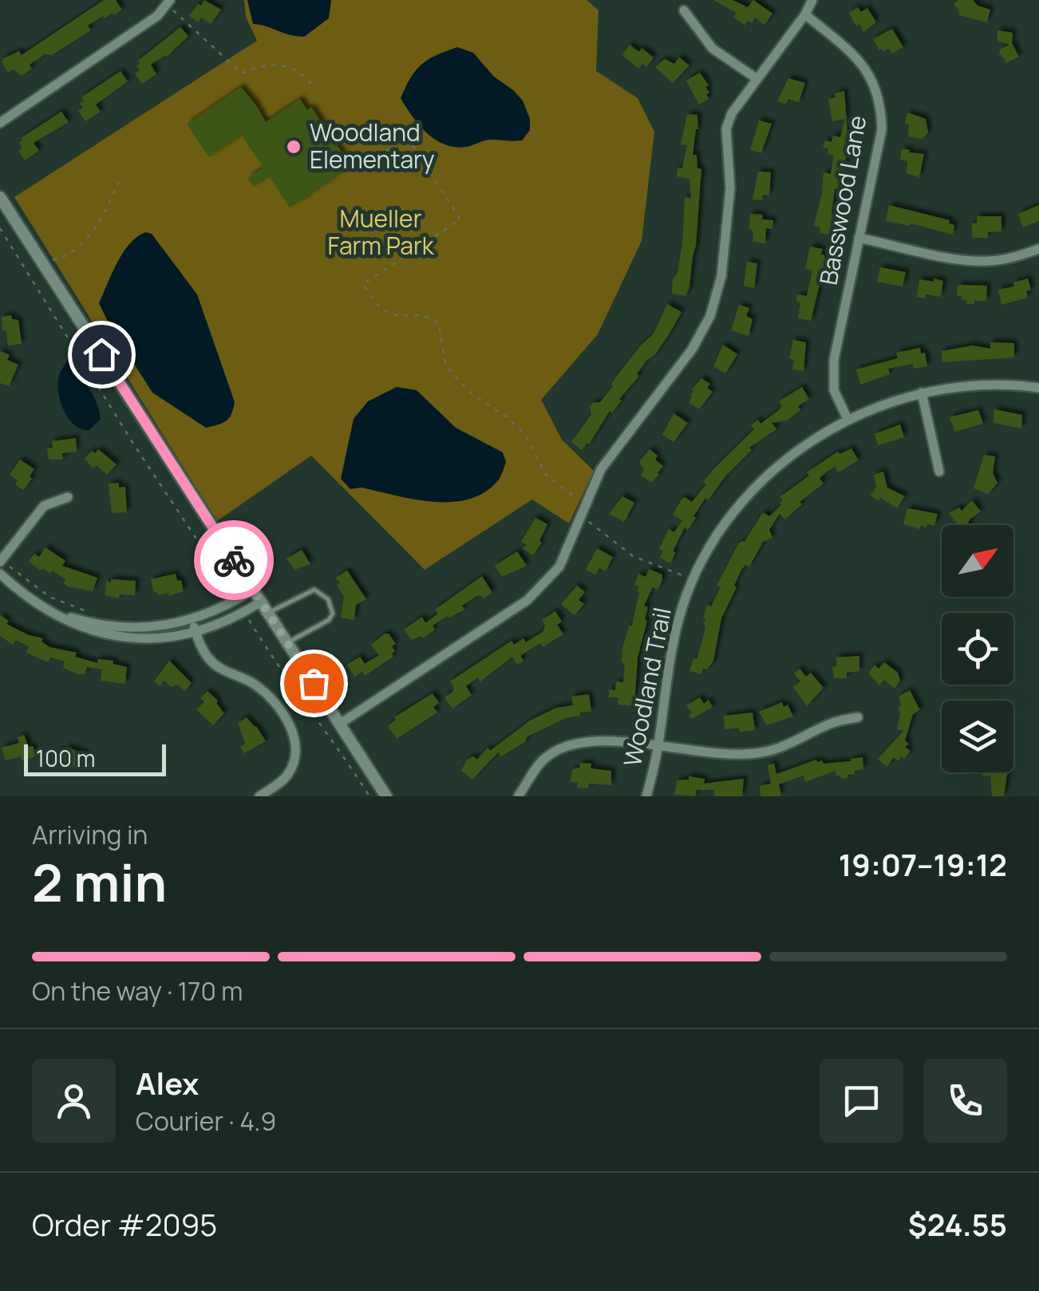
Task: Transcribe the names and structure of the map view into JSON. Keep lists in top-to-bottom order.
{
  "streets": {
    "street": ["Basswood Lane", "Woodland Trail"]
  },
  "crossings": [
    ["Basswood Lane", "Woodland Trail"]
  ],
  "parks": ["Mueller Farm Park"],
  "places": ["Woodland Elementary"],
  "scale_bar": "100 m",
  "north": "top right",
  "page": {
    "scale": "100 m",
    "heading": ["2 min", "Arriving in", "19:07–19:12"],
    "panel": [
      "Alex",
      "Courier · 4.9",
      "Order #2095",
      "$24.55"
    ],
    "bar": "On the way · 170 m"
  }
}
